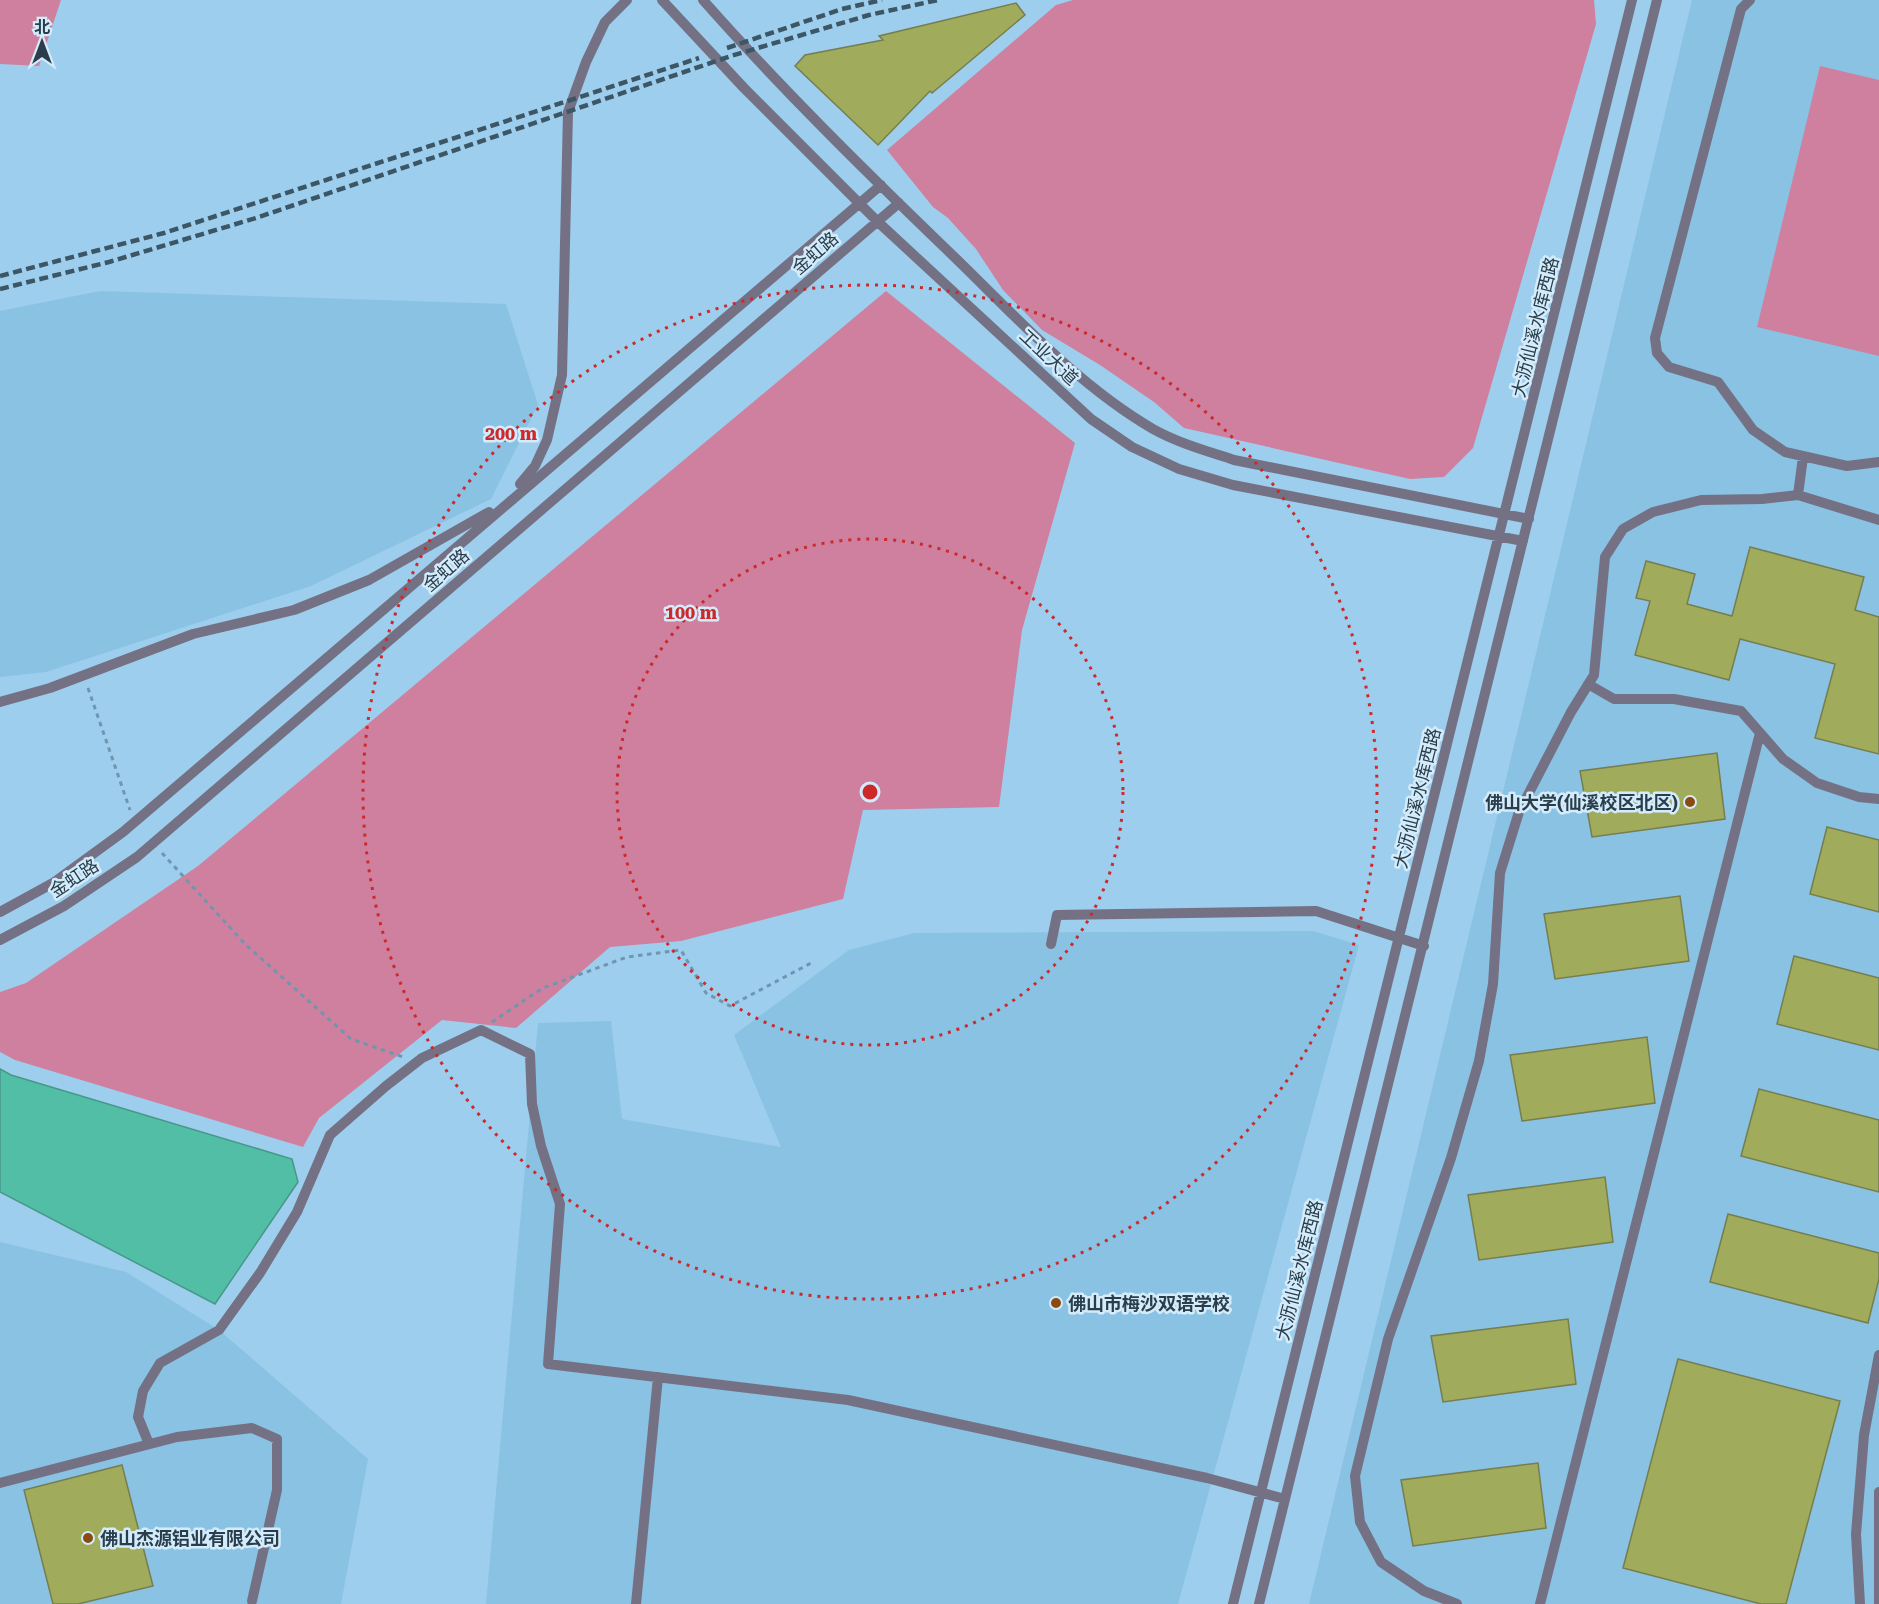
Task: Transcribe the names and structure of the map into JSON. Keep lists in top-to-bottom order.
{
  "streets": {
    "street": ["金虹路", "大沥仙溪水库西路", "工业大道"]
  },
  "crossings": [
    ["金虹路", "工业大道"],
    ["大沥仙溪水库西路", "工业大道"]
  ],
  "places": ["佛山大学(仙溪校区北区)", "佛山市梅沙双语学校", "佛山杰源铝业有限公司"],
  "north": "top",
  "rings": ["200 m", "100 m"]
}
